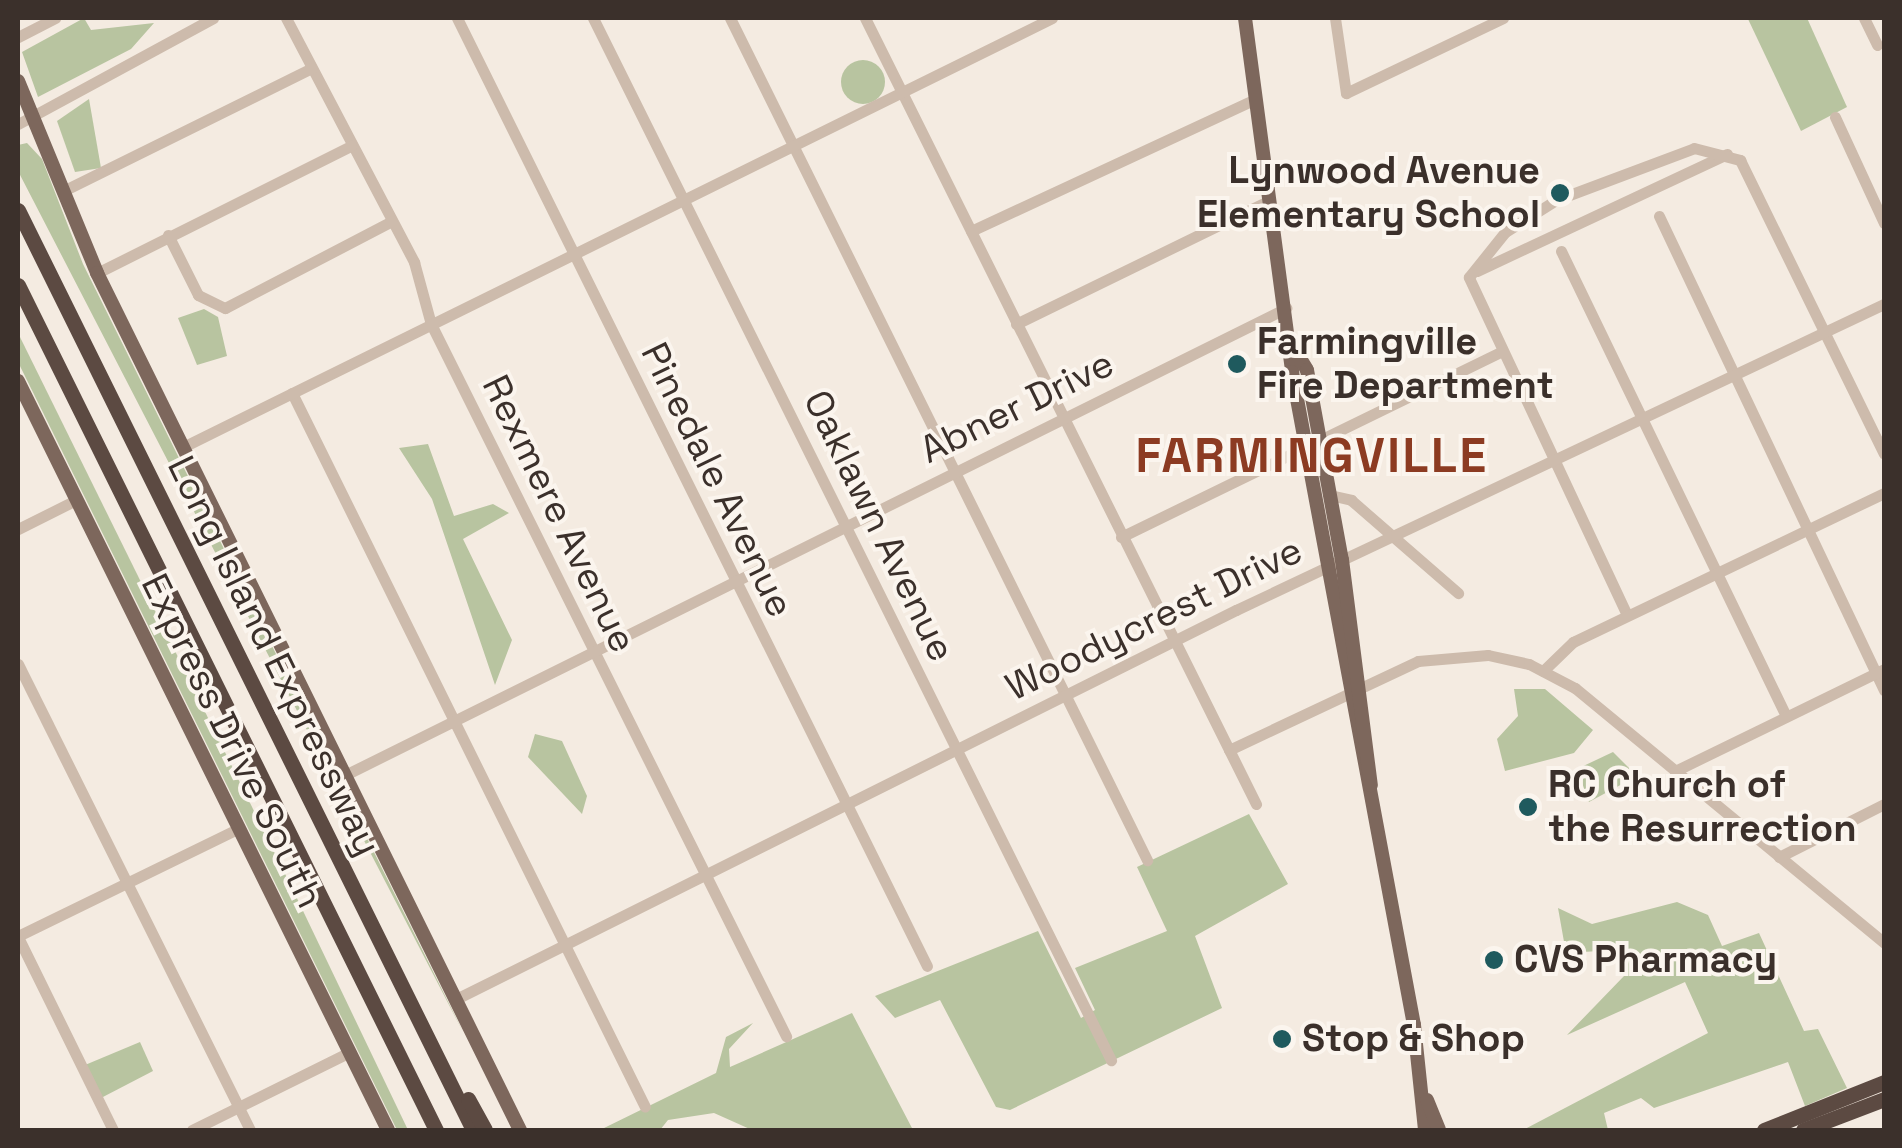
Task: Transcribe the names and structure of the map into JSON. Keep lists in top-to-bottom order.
{
  "streets": {
    "highway": ["Long Island Expressway"],
    "main road": ["Express Drive South"],
    "street": [
      "Abner Drive",
      "Pinedale Avenue",
      "Rexmere Avenue",
      "Oaklawn Avenue",
      "Woodycrest Drive"
    ]
  },
  "crossings": [
    ["Abner Drive", "Pinedale Avenue"],
    ["Abner Drive", "Rexmere Avenue"],
    ["Abner Drive", "Oaklawn Avenue"],
    ["Pinedale Avenue", "Woodycrest Drive"],
    ["Rexmere Avenue", "Woodycrest Drive"],
    ["Oaklawn Avenue", "Woodycrest Drive"]
  ],
  "districts": ["FARMINGVILLE"],
  "places": [
    "Lynwood Avenue Elementary School",
    "Farmingville Fire Department",
    "RC Church of the Resurrection",
    "CVS Pharmacy",
    "Stop & Shop"
  ]
}
